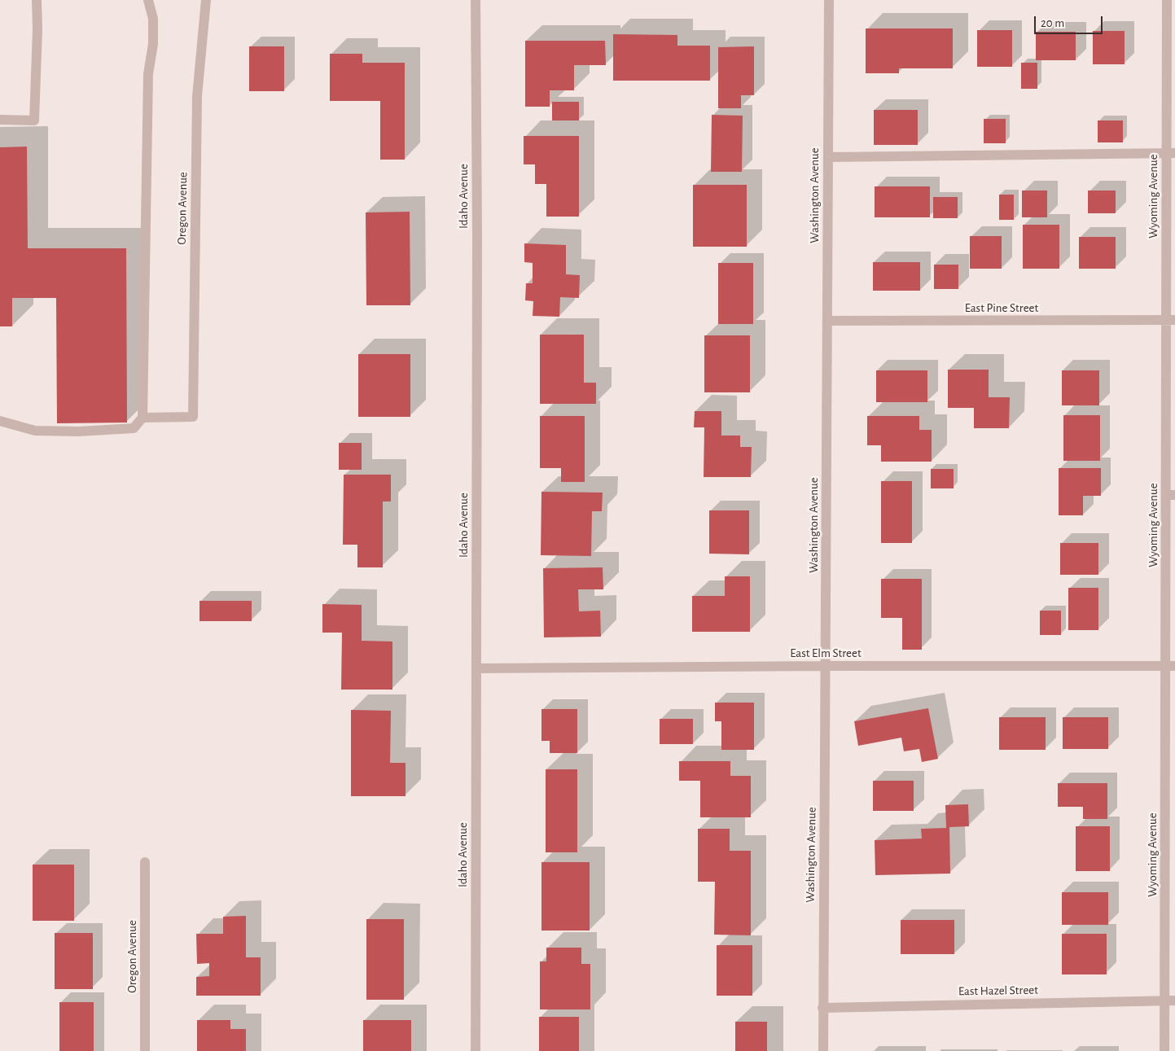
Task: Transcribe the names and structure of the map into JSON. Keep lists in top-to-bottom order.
{
  "streets": {
    "street": [
      "Washington Avenue",
      "Idaho Avenue",
      "Wyoming Avenue",
      "Oregon Avenue",
      "East Pine Street",
      "East Elm Street",
      "East Hazel Street"
    ]
  },
  "crossings": [
    ["Washington Avenue", "East Pine Street"],
    ["Washington Avenue", "East Elm Street"],
    ["Washington Avenue", "East Hazel Street"],
    ["Idaho Avenue", "East Elm Street"],
    ["Wyoming Avenue", "East Pine Street"],
    ["Wyoming Avenue", "East Elm Street"],
    ["Wyoming Avenue", "East Hazel Street"]
  ],
  "scale_bar": "20 m"
}
